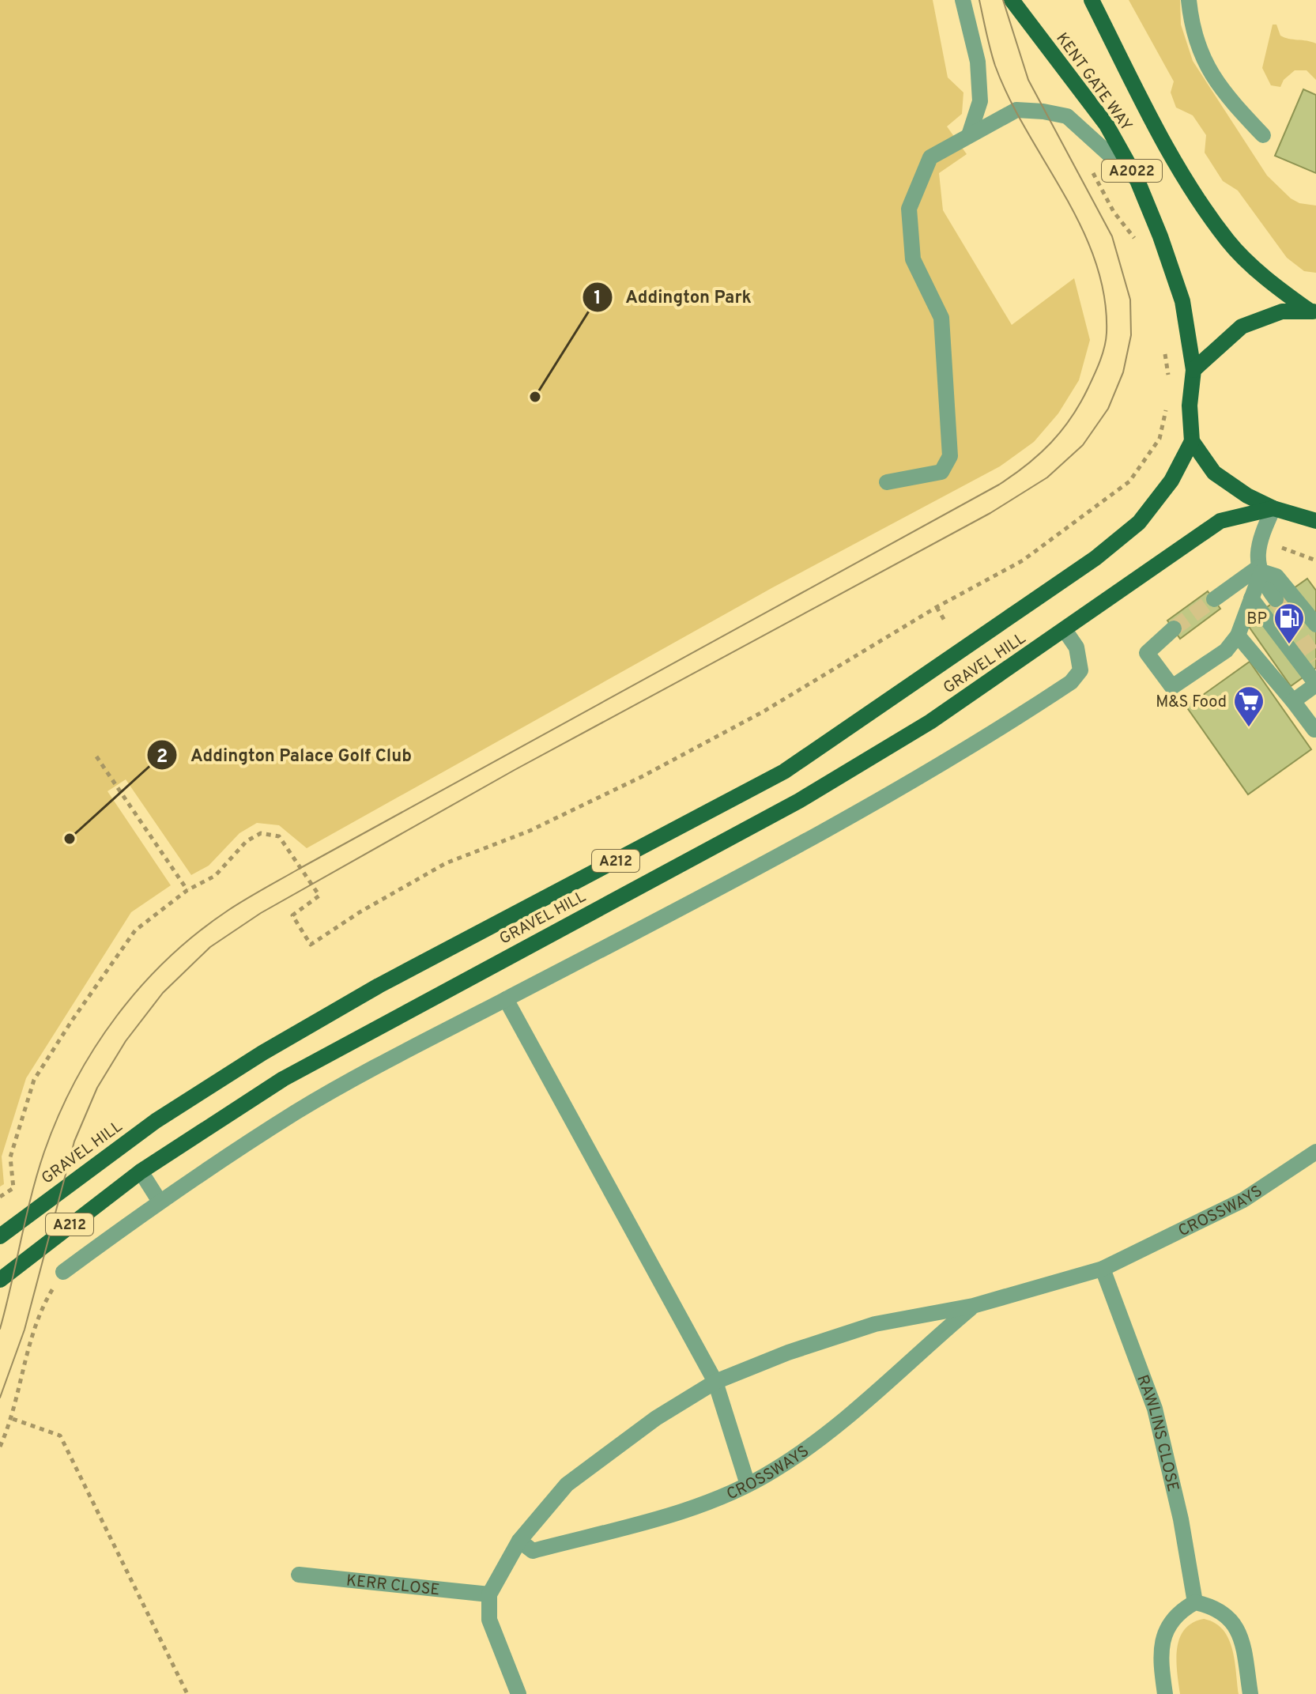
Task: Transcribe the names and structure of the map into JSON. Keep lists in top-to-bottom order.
{
  "streets": {
    "main road": [
      "KENT GATE WAY",
      "A2022",
      "GRAVEL HILL",
      "A212"
    ],
    "street": ["CROSSWAYS", "RAWLINS CLOSE", "KERR CLOSE"]
  },
  "crossings": [
    ["KENT GATE WAY", "GRAVEL HILL"],
    ["CROSSWAYS", "RAWLINS CLOSE"],
    ["CROSSWAYS", "KERR CLOSE"]
  ],
  "places": {
    "other": ["Addington Park", "Addington Palace Golf Club"],
    "fuel station": ["BP"],
    "supermarket": ["M&S Food"]
  }
}
